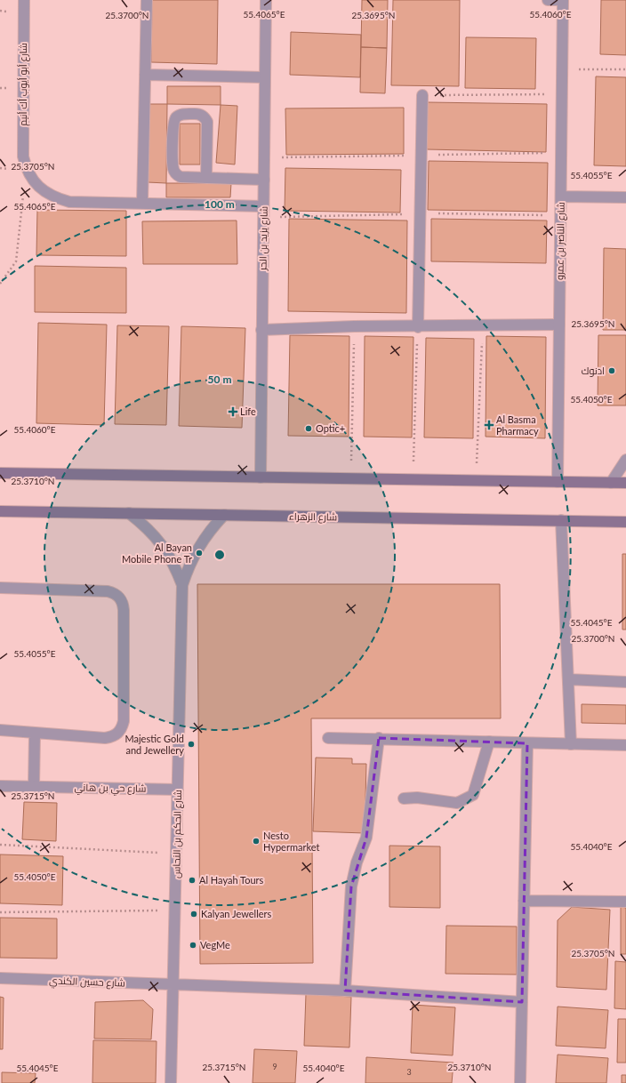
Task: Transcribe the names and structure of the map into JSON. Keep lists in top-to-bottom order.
{
  "streets": {
    "main road": ["شارع الزهراء"],
    "street": [
      "شارع أبو أيوب أك أنيم",
      "شارع يزيد بن الحر",
      "شارع الناصر بن عمرو",
      "شارع حي بن هاني",
      "شارع الحكم بن النحاس",
      "شارع حسين الكندي"
    ]
  },
  "crossings": [
    ["شارع الزهراء", "شارع الحكم بن النحاس"],
    ["شارع حي بن هاني", "شارع الحكم بن النحاس"],
    ["شارع الحكم بن النحاس", "شارع حسين الكندي"]
  ],
  "places": {
    "other": [
      "ادنوك",
      "Optic+",
      "Al Bayan Mobile Phone Tr",
      "Majestic Gold and Jewellery",
      "Nesto Hypermarket",
      "Al Hayah Tours",
      "Kalyan Jewellers",
      "VegMe"
    ],
    "health": ["Life", "Al Basma Pharmacy"]
  },
  "house_numbers": ["9", "3"],
  "coordinates": [
    "55.4060°E",
    "55.4065°E",
    "25.3700°N",
    "25.3695°N",
    "25.3705°N",
    "55.4055°E",
    "55.4050°E",
    "25.3710°N",
    "55.4045°E",
    "25.3715°N",
    "55.4040°E"
  ],
  "rings": ["100 m", "50 m"]
}
